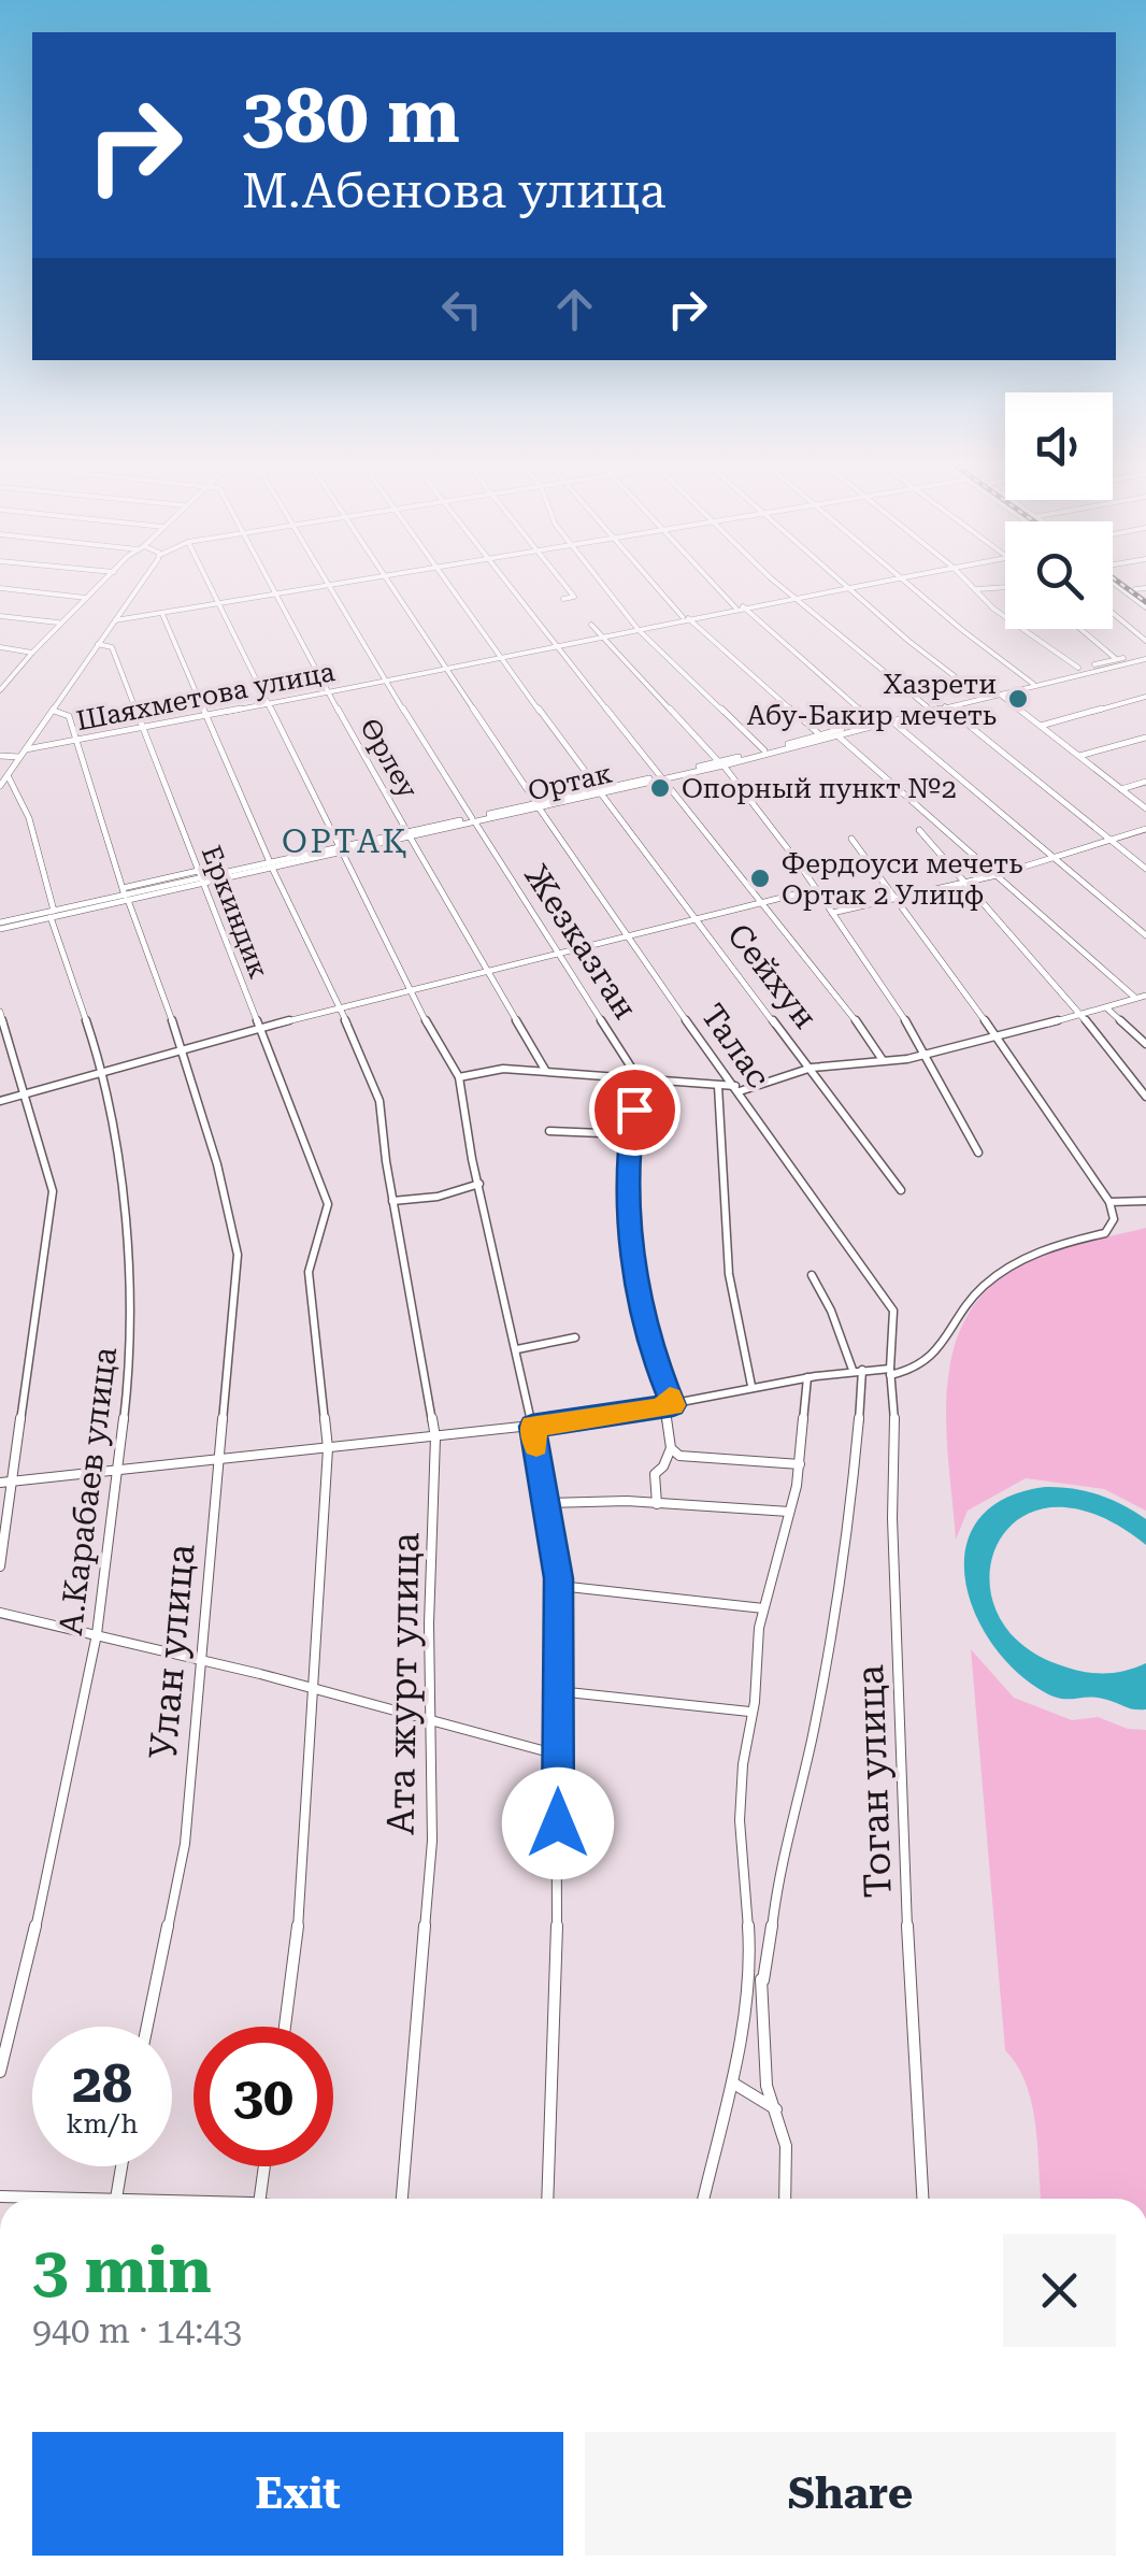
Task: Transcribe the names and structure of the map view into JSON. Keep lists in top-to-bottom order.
{
  "streets": {
    "street": [
      "Шаяхметова улица",
      "Өрлеу",
      "Ортак",
      "Еркиндик",
      "Жезказган",
      "Сейхун",
      "Талас",
      "А.Карабаев улица",
      "Улан улица",
      "Ата журт улица",
      "Тоган улица"
    ]
  },
  "crossings": [
    ["Шаяхметова улица", "Өрлеу"],
    ["Шаяхметова улица", "Еркиндик"],
    ["Шаяхметова улица", "Жезказган"],
    ["Шаяхметова улица", "Сейхун"],
    ["Шаяхметова улица", "Талас"],
    ["Шаяхметова улица", "Улан улица"],
    ["Өрлеу", "Ортак"],
    ["Ортак", "Еркиндик"],
    ["Ортак", "Жезказган"],
    ["Ортак", "Сейхун"],
    ["Ортак", "Талас"],
    ["Ортак", "А.Карабаев улица"],
    ["Ортак", "Улан улица"],
    ["Талас", "Тоган улица"]
  ],
  "districts": ["ОРТАҚ"],
  "places": ["Хазрети Абу-Бакир мечеть", "Опорный пункт №2", "Фердоуси мечеть Ортак 2 Улицф"],
  "page": {
    "turn": ["380 m", "М.Абенова улица"],
    "speed": "28 km/h",
    "limit": "30",
    "heading": ["3 min", "940 m · 14:43"],
    "buttons": ["Exit", "Share"]
  }
}
